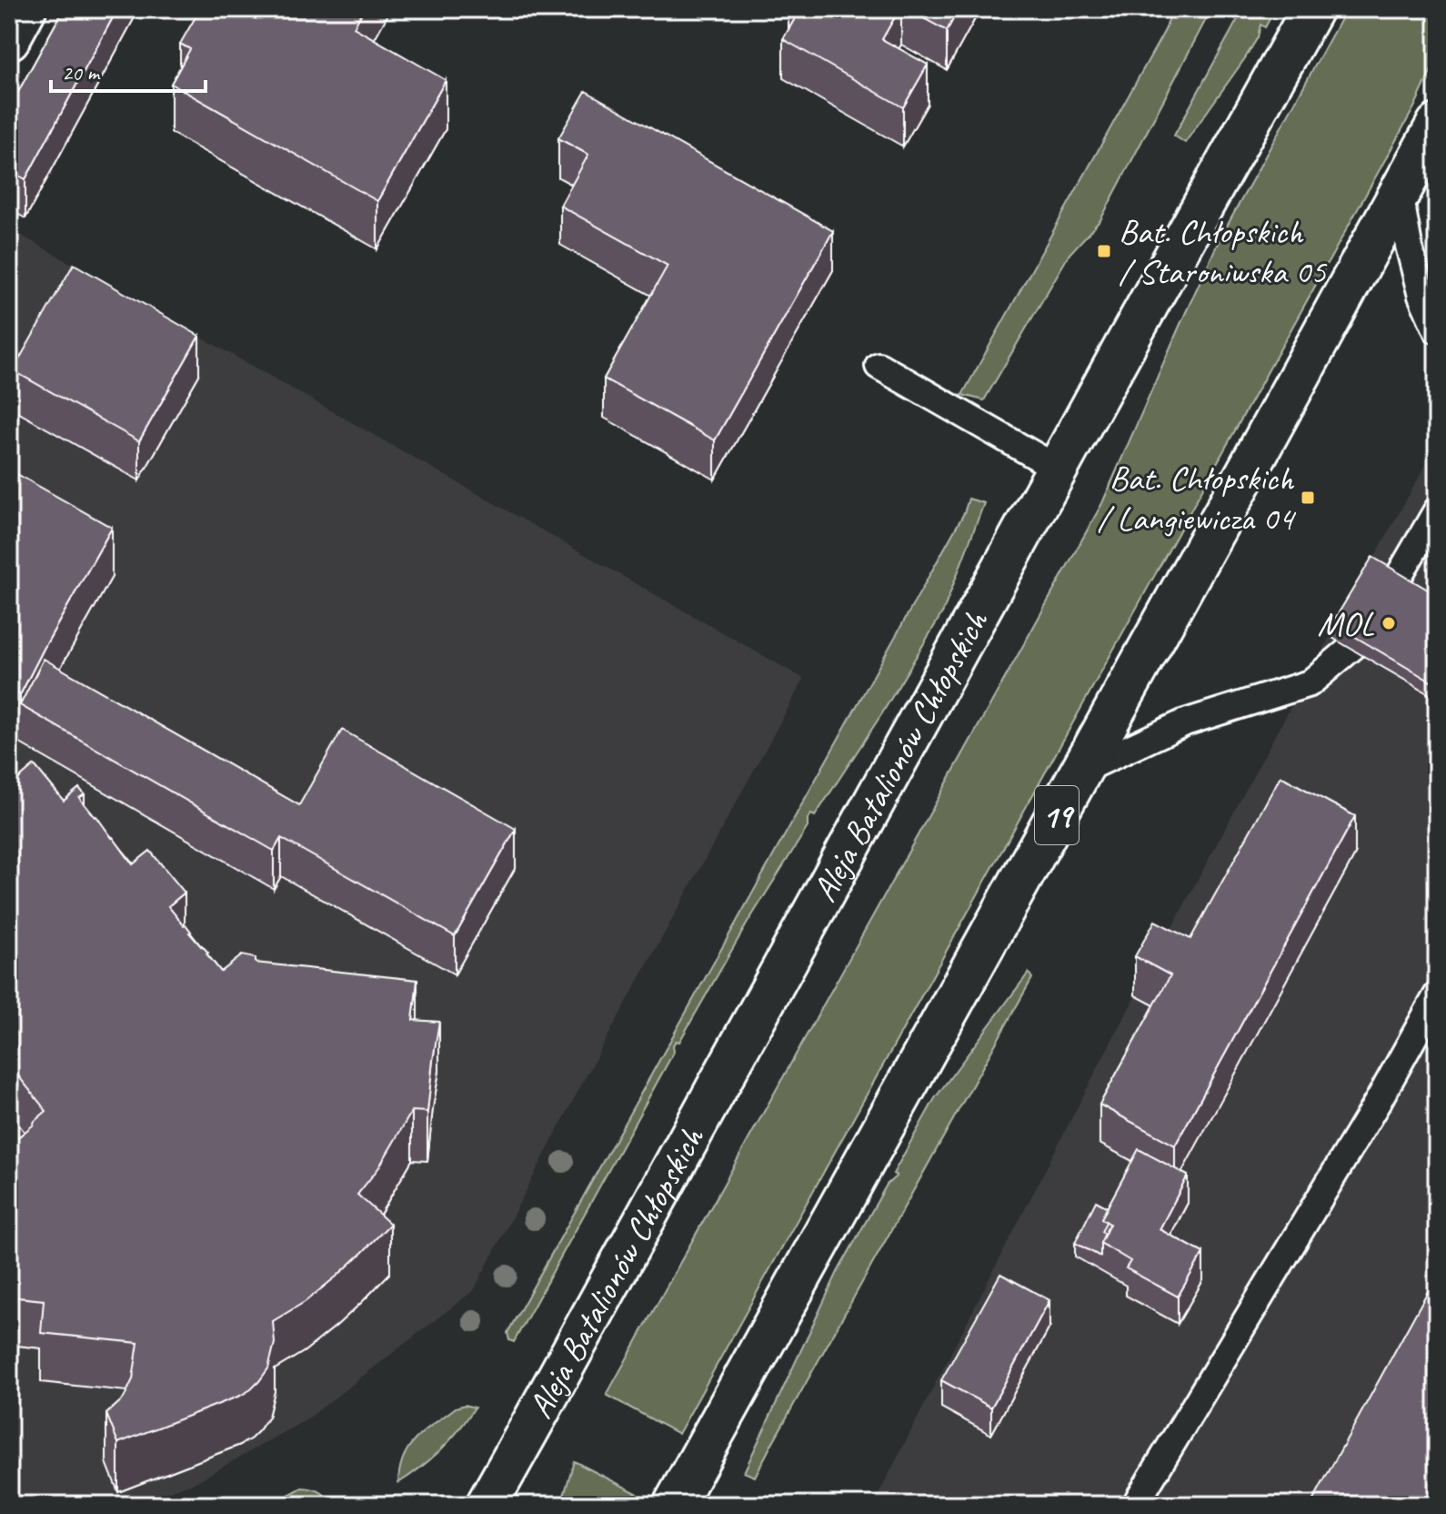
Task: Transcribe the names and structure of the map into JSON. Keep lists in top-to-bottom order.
{
  "streets": {
    "main road": ["Aleja Batalionów Chłopskich", "19"]
  },
  "places": {
    "transit": ["Bat. Chłopskich / Staroniwska 05", "Bat. Chłopskich / Langiewicza 04"],
    "other": ["MOL"]
  },
  "scale_bar": "20 m"
}
